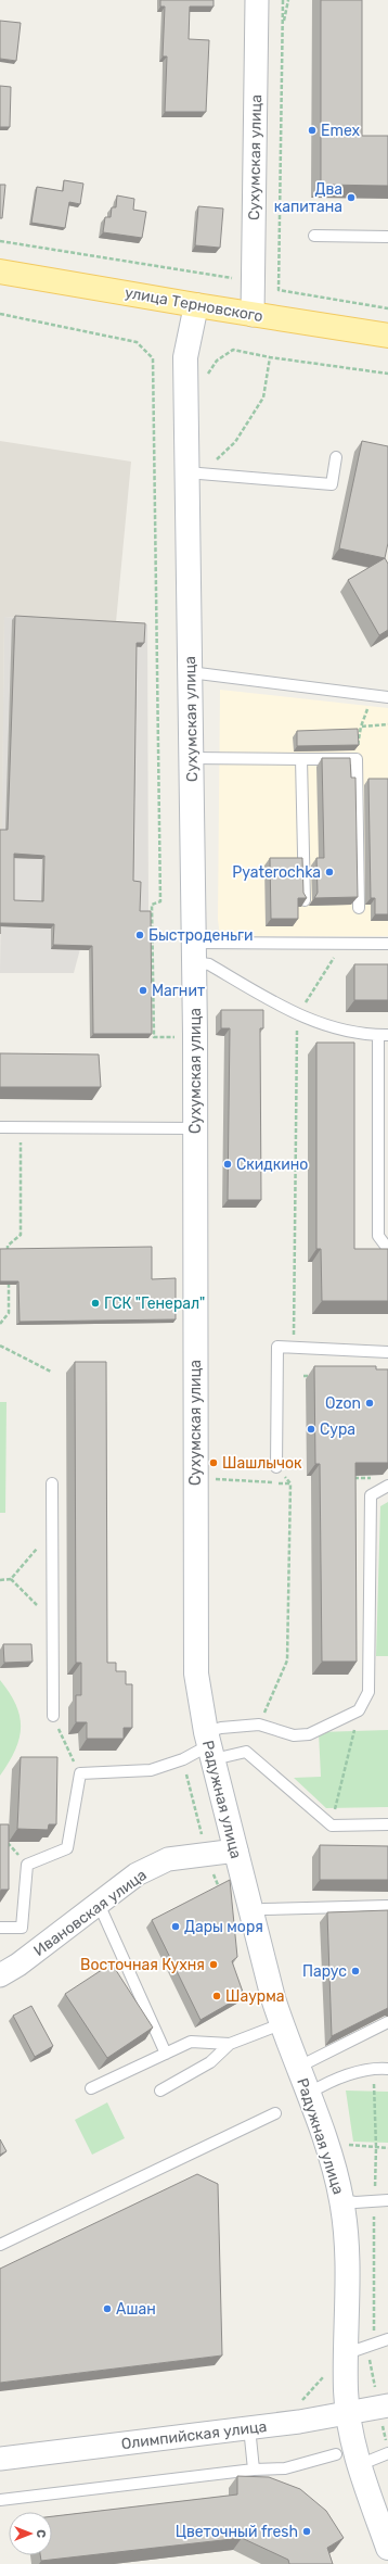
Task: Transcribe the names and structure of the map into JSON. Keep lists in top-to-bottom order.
{
  "streets": {
    "main road": ["Сухумская улица", "улица Терновского", "Радужная улица"],
    "street": ["Ивановская улица", "Олимпийская улица"]
  },
  "crossings": [
    ["Сухумская улица", "улица Терновского"],
    ["Сухумская улица", "Радужная улица"],
    ["Радужная улица", "Ивановская улица"],
    ["Радужная улица", "Олимпийская улица"]
  ],
  "places": [
    "Emex",
    "Два капитана",
    "Pyaterochka",
    "Быстроденьги",
    "Магнит",
    "Скидкино",
    "ГСК \"Генерал\"",
    "Ozon",
    "Сура",
    "Шашлычок",
    "Дары моря",
    "Восточная Кухня",
    "Парус",
    "Шаурма",
    "Ашан",
    "Цветочный fresh"
  ],
  "north": "right"
}
